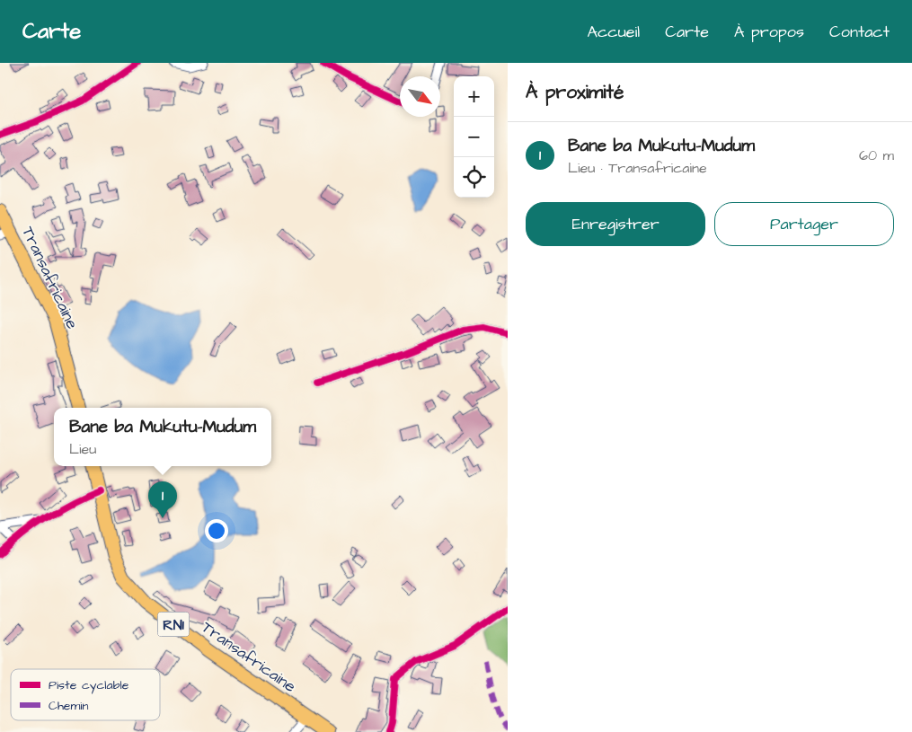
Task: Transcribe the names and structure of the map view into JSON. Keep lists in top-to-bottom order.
{
  "streets": {
    "highway": ["Transafricaine", "RN1"]
  },
  "legend": ["Piste cyclable", "Chemin"],
  "north": "bottom right",
  "page": {
    "header": "Carte",
    "nav": [
      "Accueil",
      "Carte",
      "À propos",
      "Contact"
    ],
    "heading": "À proximité",
    "map_buttons": ["+", "−"],
    "list": [
      {
        "mark": "1",
        "name": "Bane ba Mukutu-Mudum",
        "note": "Lieu · Transafricaine",
        "value": "60 m"
      }
    ],
    "buttons": ["Enregistrer", "Partager"],
    "popup": ["Bane ba Mukutu-Mudum", "Lieu"],
    "pins": "1"
  }
}
